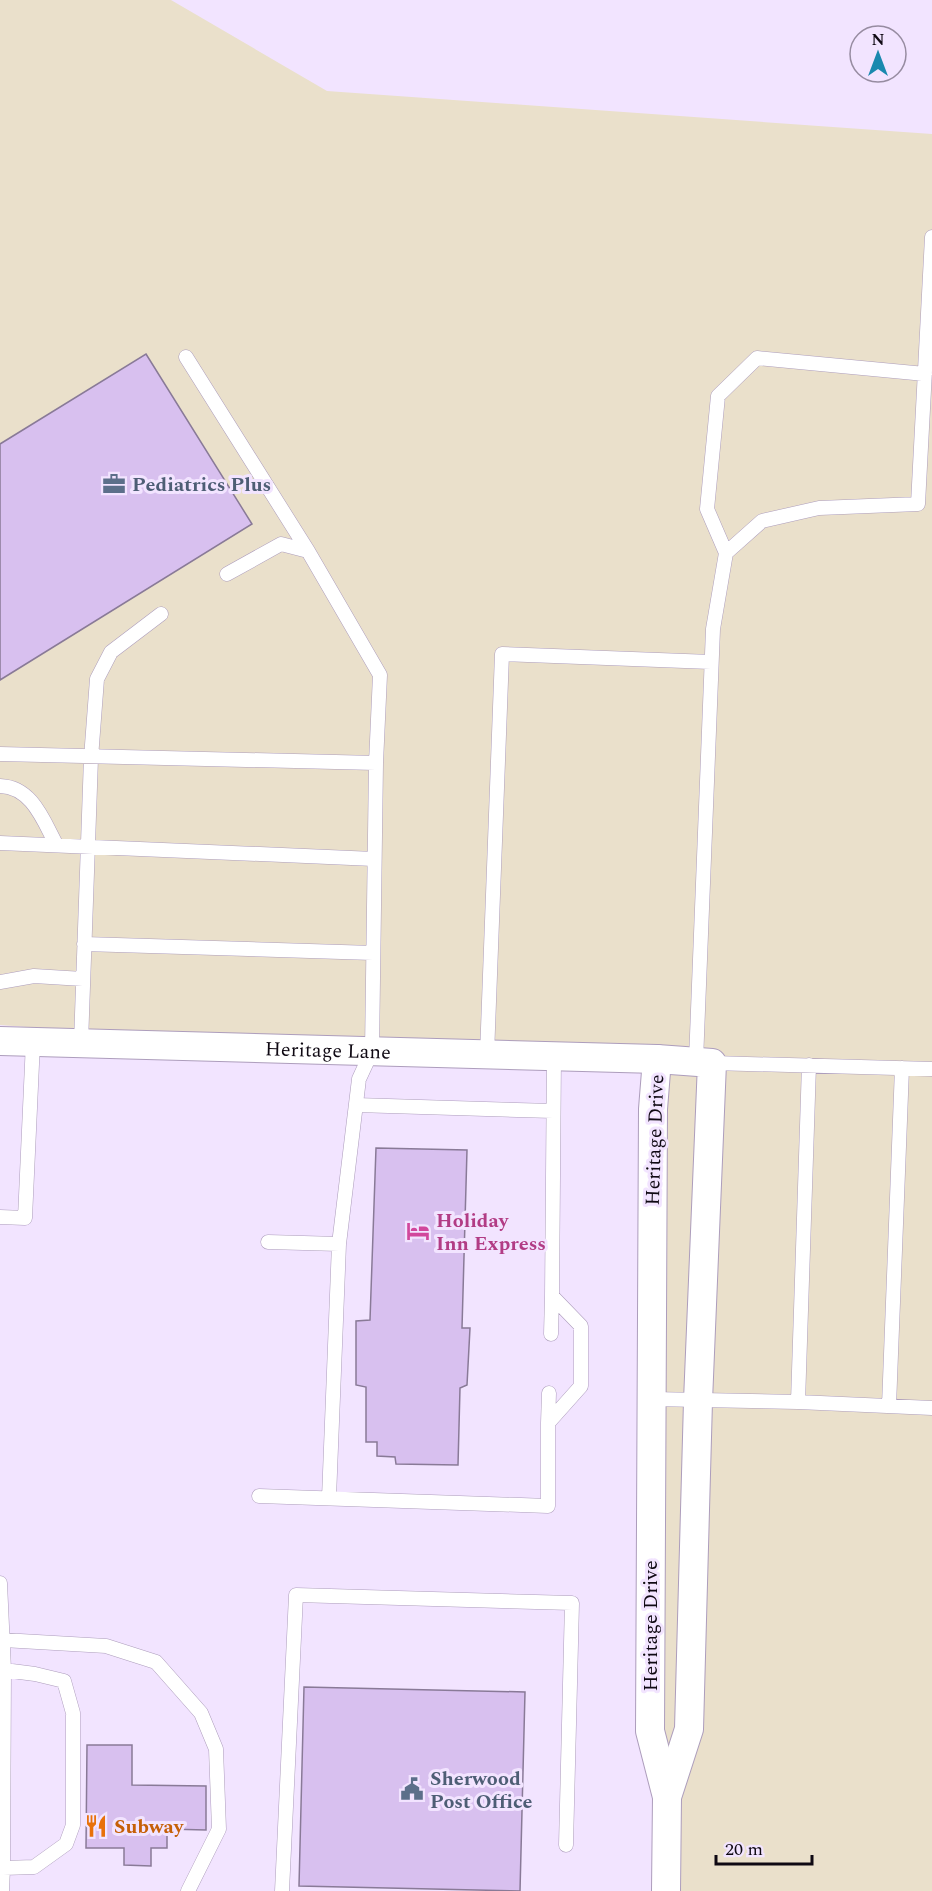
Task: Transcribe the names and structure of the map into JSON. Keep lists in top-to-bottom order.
{
  "streets": {
    "street": ["Heritage Lane", "Heritage Drive"]
  },
  "crossings": [
    ["Heritage Lane", "Heritage Drive"]
  ],
  "places": {
    "office": ["Pediatrics Plus"],
    "hotel": ["Holiday Inn Express"],
    "public building": ["Sherwood Post Office"],
    "restaurant": ["Subway"]
  },
  "scale_bar": "20 m",
  "north": "top"
}
